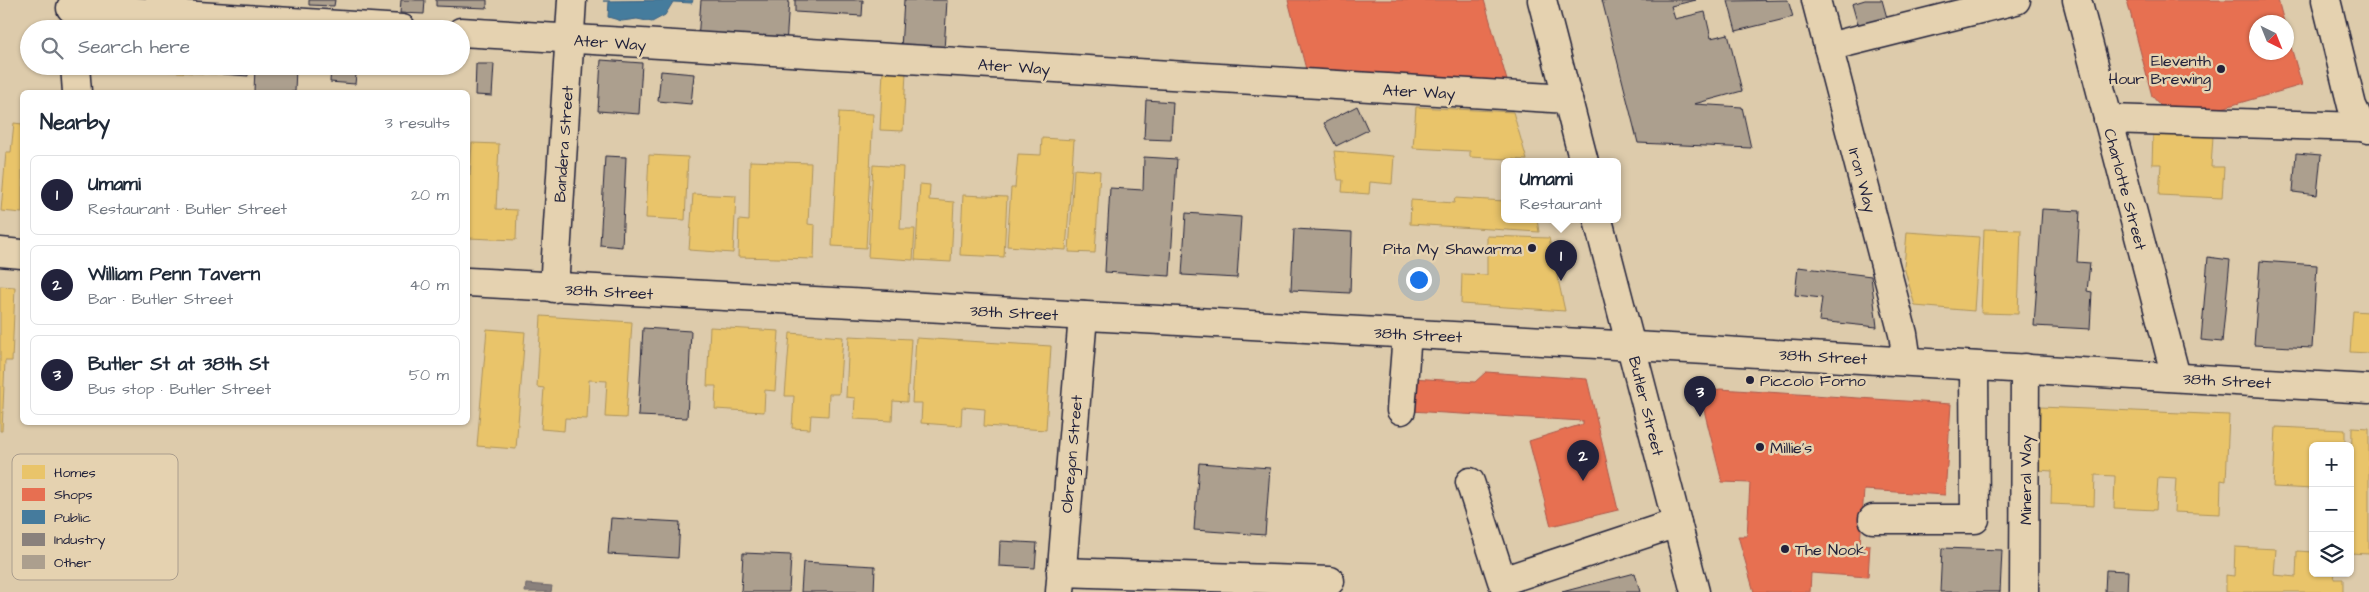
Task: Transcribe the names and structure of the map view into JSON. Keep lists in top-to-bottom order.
{
  "streets": {
    "street": [
      "Ater Way",
      "Bandera Street",
      "Iron Way",
      "Charlotte Street",
      "38th Street",
      "Butler Street",
      "Obregon Street",
      "Mineral Way"
    ]
  },
  "crossings": [
    ["Ater Way", "Bandera Street"],
    ["Bandera Street", "38th Street"],
    ["Iron Way", "38th Street"],
    ["Charlotte Street", "38th Street"],
    ["38th Street", "Butler Street"],
    ["38th Street", "Obregon Street"],
    ["38th Street", "Mineral Way"]
  ],
  "places": [
    "Eleventh Hour Brewing",
    "Pita My Shawarma",
    "Piccolo Forno",
    "Millie's",
    "The Nook"
  ],
  "legend": [
    "Homes",
    "Shops",
    "Public",
    "Industry",
    "Other"
  ],
  "north": "bottom right",
  "page": {
    "search": "Search here",
    "heading": ["Nearby", "3 results"],
    "list": [
      {
        "mark": "1",
        "name": "Umami",
        "note": "Restaurant · Butler Street",
        "value": "20 m"
      },
      {
        "mark": "2",
        "name": "William Penn Tavern",
        "note": "Bar · Butler Street",
        "value": "40 m"
      },
      {
        "mark": "3",
        "name": "Butler St at 38th St",
        "note": "Bus stop · Butler Street",
        "value": "50 m"
      }
    ],
    "popup": ["Umami", "Restaurant"],
    "pins": ["1", "3", "2"],
    "map_buttons": ["+", "−"]
  }
}
